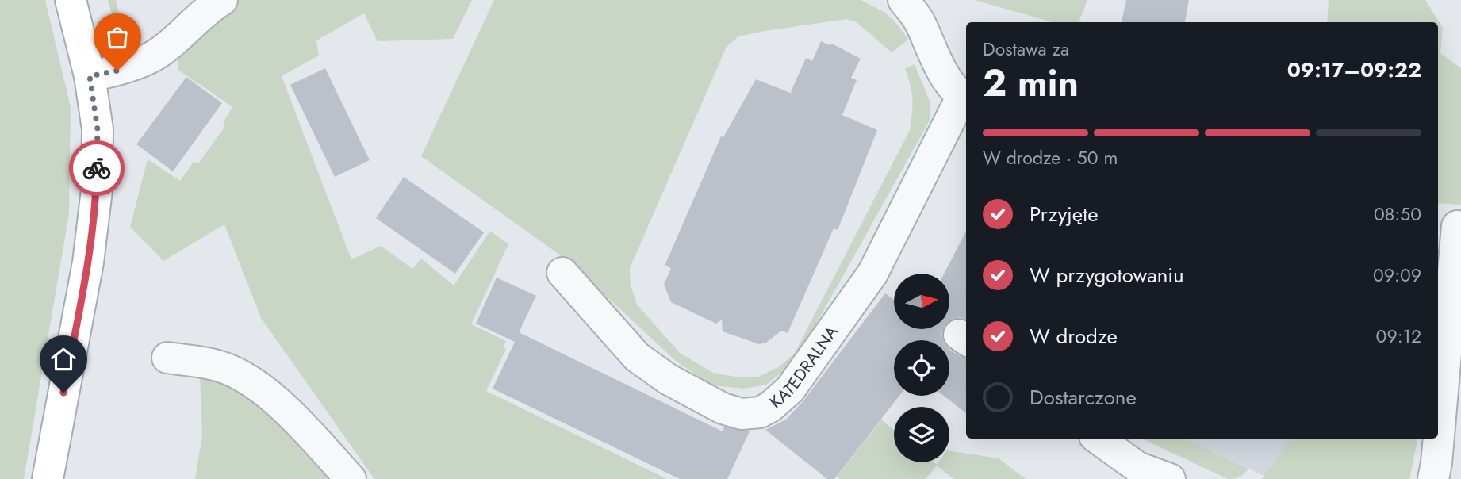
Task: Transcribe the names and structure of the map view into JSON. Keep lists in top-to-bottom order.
{
  "streets": {
    "street": ["KATEDRALNA"]
  },
  "north": "right",
  "page": {
    "heading": ["2 min", "Dostawa za", "09:17–09:22"],
    "bar": "W drodze · 50 m",
    "list": [
      ["Przyjęte", "08:50"],
      ["W przygotowaniu", "09:09"],
      ["W drodze", "09:12"],
      "Dostarczone"
    ]
  }
}
